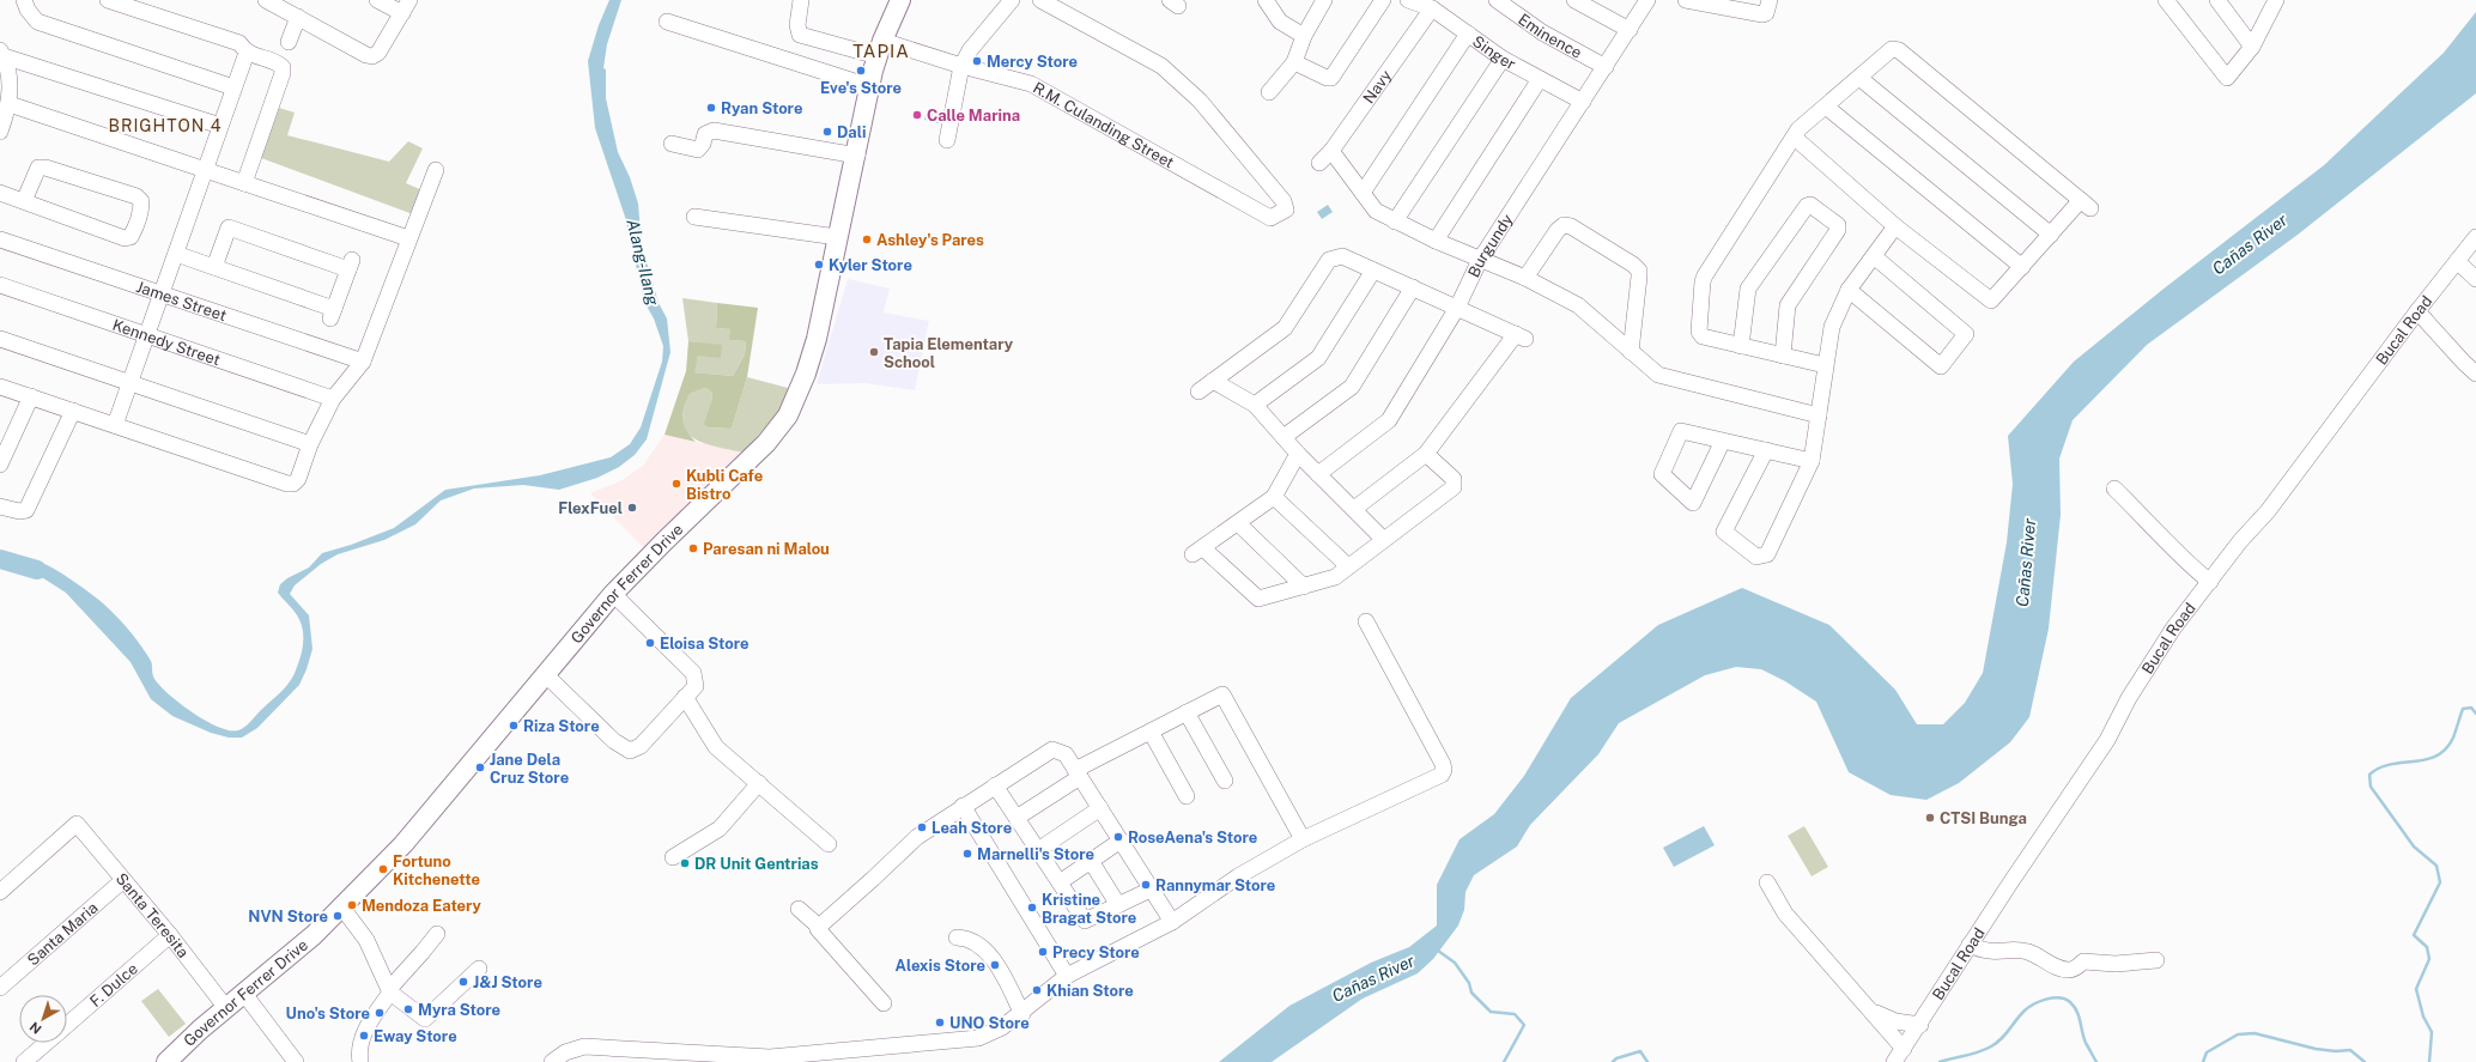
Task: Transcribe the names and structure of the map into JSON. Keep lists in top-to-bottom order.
{
  "streets": {
    "main road": ["Governor Ferrer Drive"],
    "street": [
      "Eminence",
      "Singer",
      "Navy",
      "R.M. Culanding Street",
      "Burgundy",
      "James Street",
      "Bucal Road",
      "Kennedy Street",
      "Santa Teresita",
      "Santa Maria",
      "F. Dulce"
    ]
  },
  "crossings": [
    ["Eminence", "Burgundy"],
    ["Singer", "Navy"],
    ["Singer", "Burgundy"],
    ["R.M. Culanding Street", "Governor Ferrer Drive"],
    ["Governor Ferrer Drive", "Santa Teresita"],
    ["Santa Teresita", "Santa Maria"],
    ["Santa Teresita", "F. Dulce"]
  ],
  "districts": ["TAPIA", "BRIGHTON 4"],
  "water": ["Cañas River", "Alang-Ilang"],
  "places": [
    "Mercy Store",
    "Eve's Store",
    "Ryan Store",
    "Calle Marina",
    "Dali",
    "Ashley's Pares",
    "Kyler Store",
    "Tapia Elementary School",
    "Kubli Cafe Bistro",
    "FlexFuel",
    "Paresan ni Malou",
    "Eloisa Store",
    "Riza Store",
    "Jane Dela Cruz Store",
    "CTSI Bunga",
    "Leah Store",
    "RoseAena's Store",
    "Marnelli's Store",
    "DR Unit Gentrias",
    "Fortuno Kitchenette",
    "Rannymar Store",
    "Mendoza Eatery",
    "Kristine Bragat Store",
    "NVN Store",
    "Precy Store",
    "Alexis Store",
    "J&J Store",
    "Khian Store",
    "Myra Store",
    "Uno's Store",
    "UNO Store",
    "Eway Store"
  ],
  "north": "bottom left"
}
